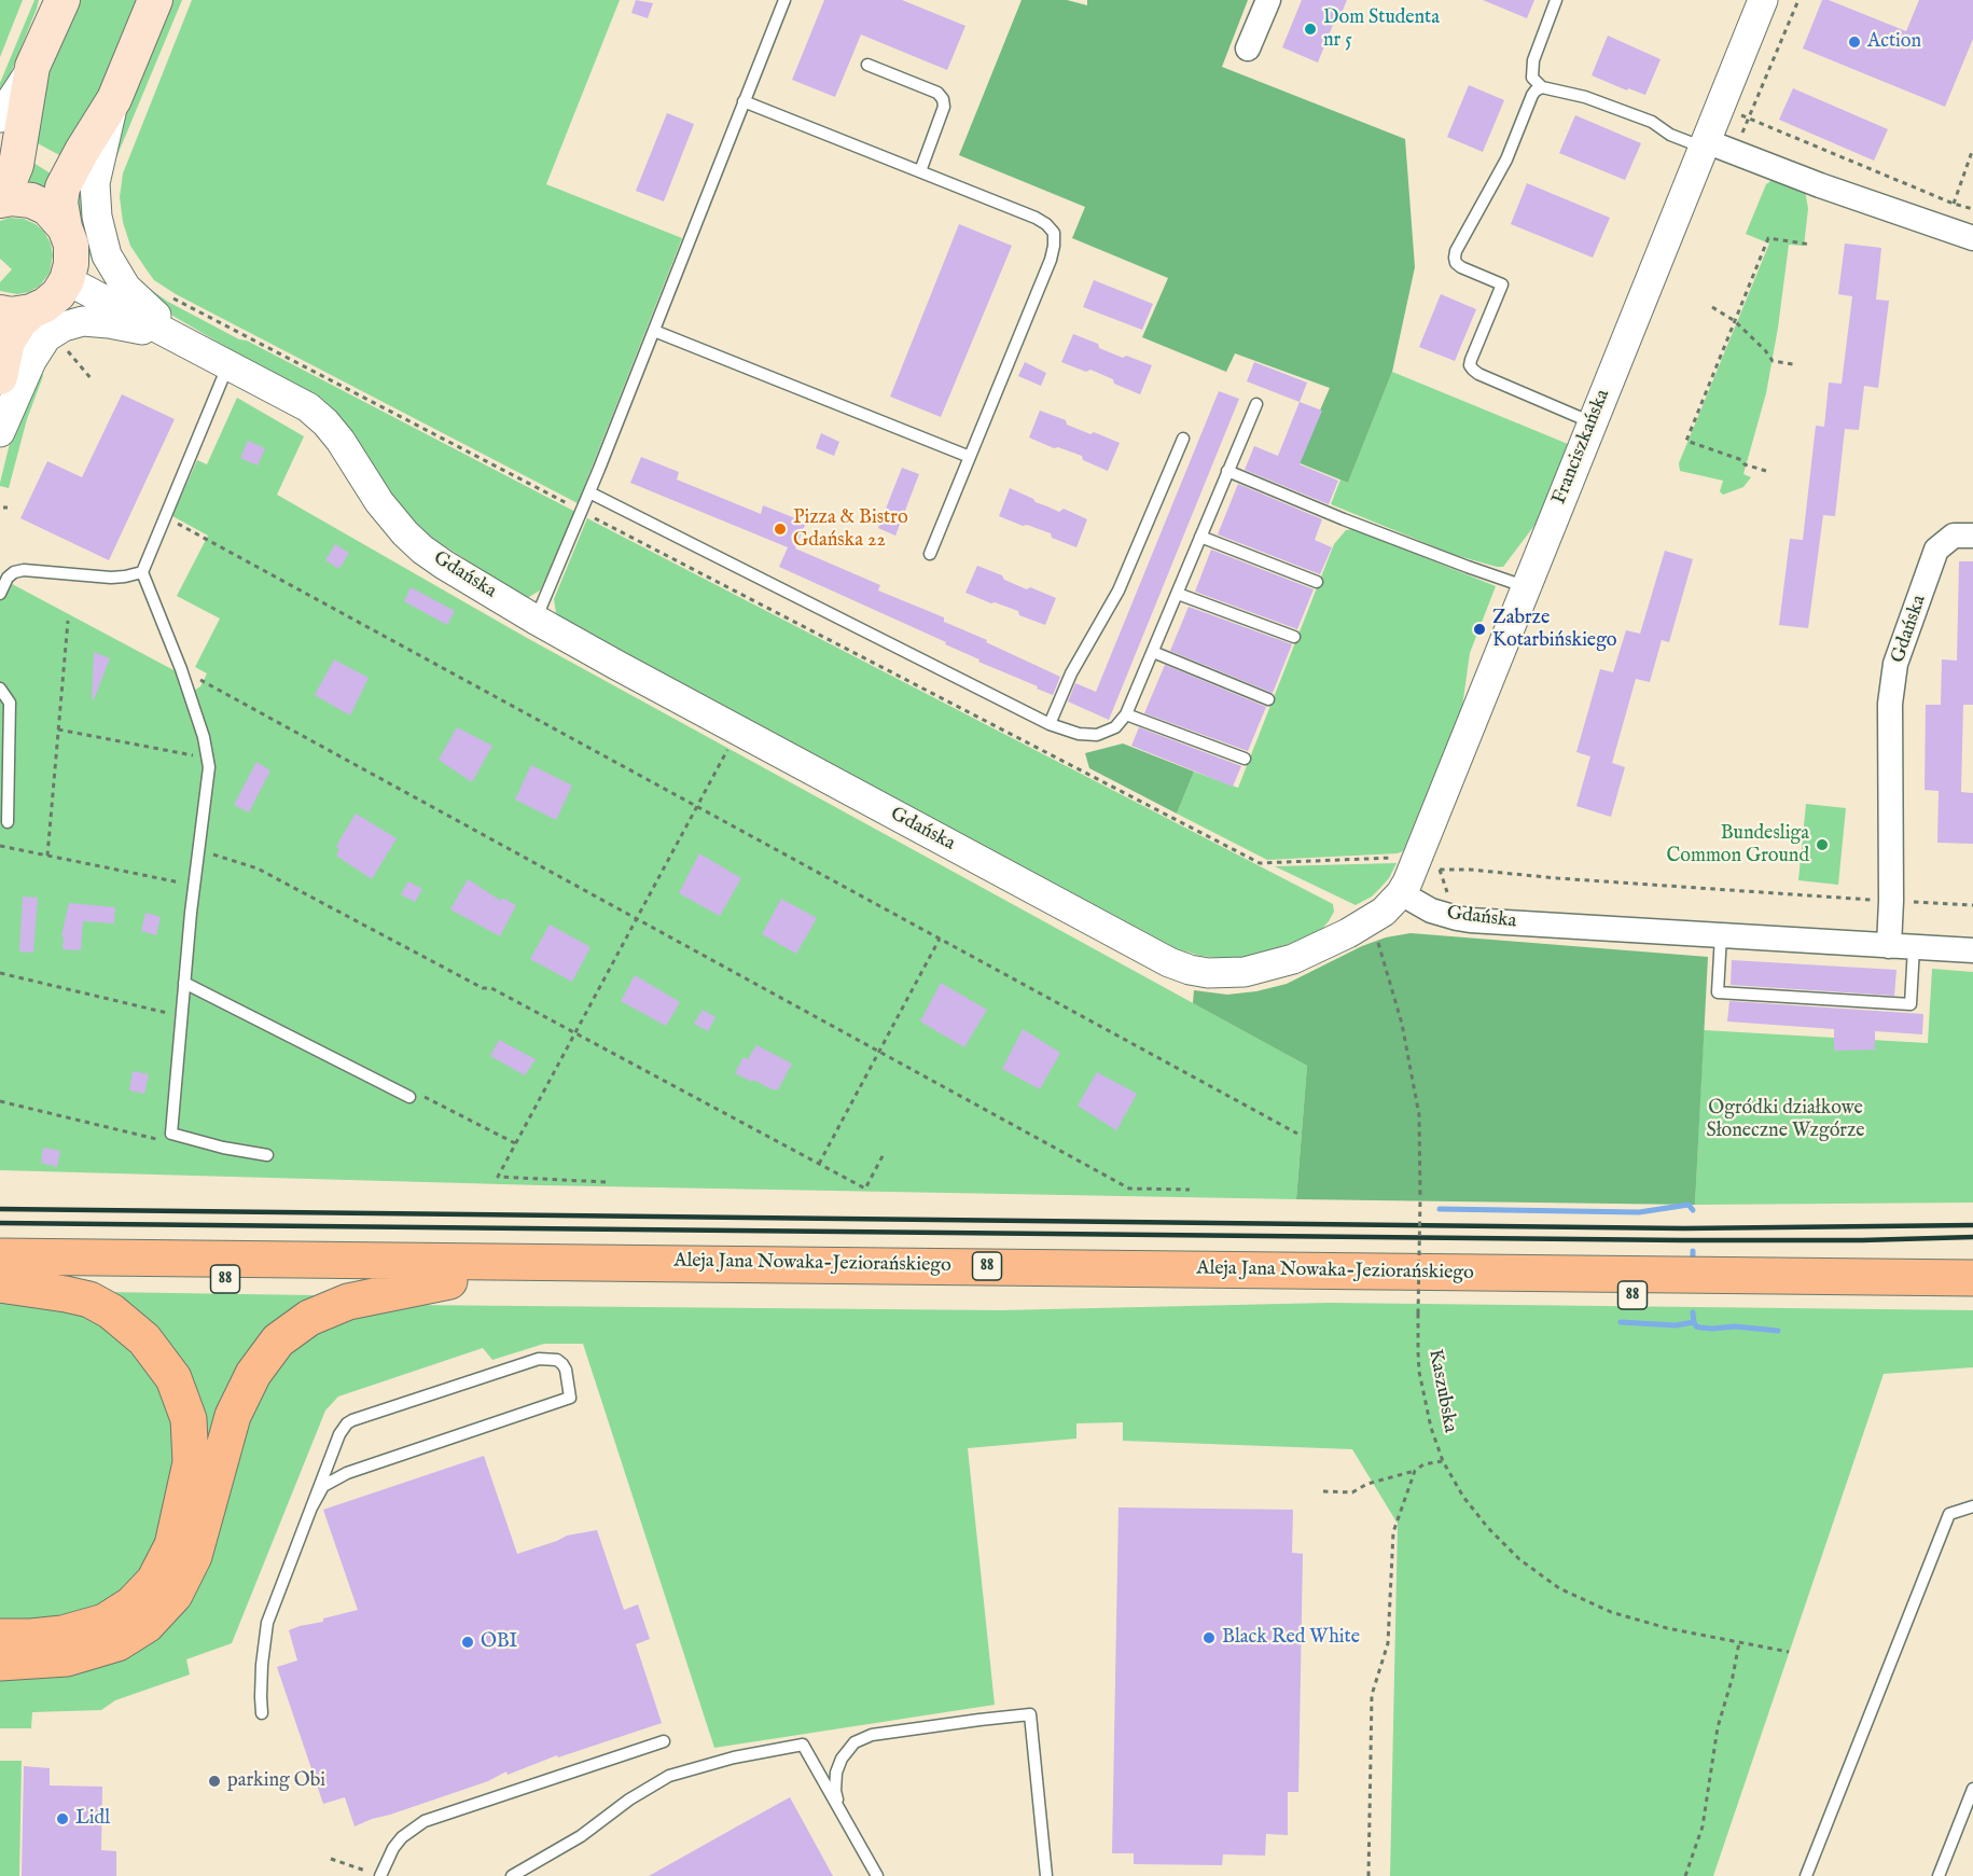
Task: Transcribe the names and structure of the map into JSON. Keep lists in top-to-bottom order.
{
  "streets": {
    "main road": ["Aleja Jana Nowaka-Jeziorańskiego", "88"],
    "street": ["Franciszkańska", "Gdańska"],
    "path": ["Kaszubska"]
  },
  "crossings": [
    ["Franciszkańska", "Gdańska"],
    ["Gdańska", "Kaszubska"]
  ],
  "parks": ["Ogródki działkowe Słoneczne Wzgórze"],
  "places": [
    "Dom Studenta nr 5",
    "Action",
    "Pizza & Bistro Gdańska 22",
    "Zabrze Kotarbińskiego",
    "Bundesliga Common Ground",
    "Black Red White",
    "OBI",
    "parking Obi",
    "Lidl"
  ]
}
